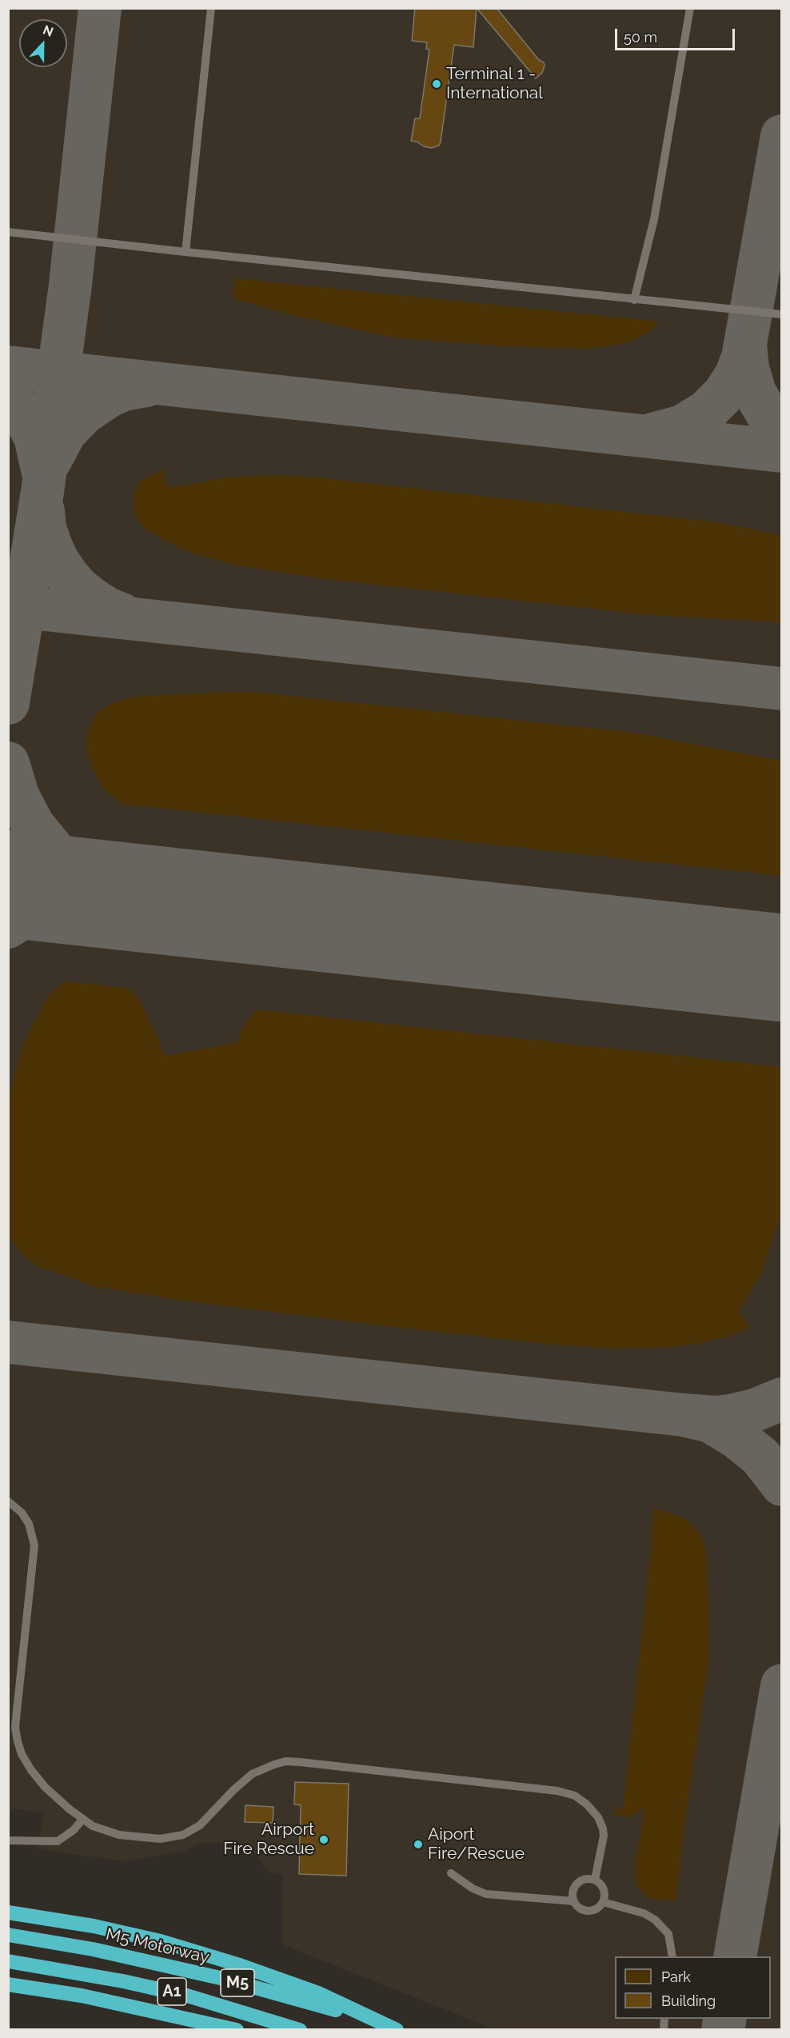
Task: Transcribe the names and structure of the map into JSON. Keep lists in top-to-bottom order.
{
  "streets": {
    "highway": ["M5 Motorway", "M5", "A1"]
  },
  "places": ["Terminal 1 - International", "Airport Fire Rescue", "Aiport Fire/Rescue"],
  "legend": ["Park", "Building"],
  "scale_bar": "50 m",
  "north": "top"
}
